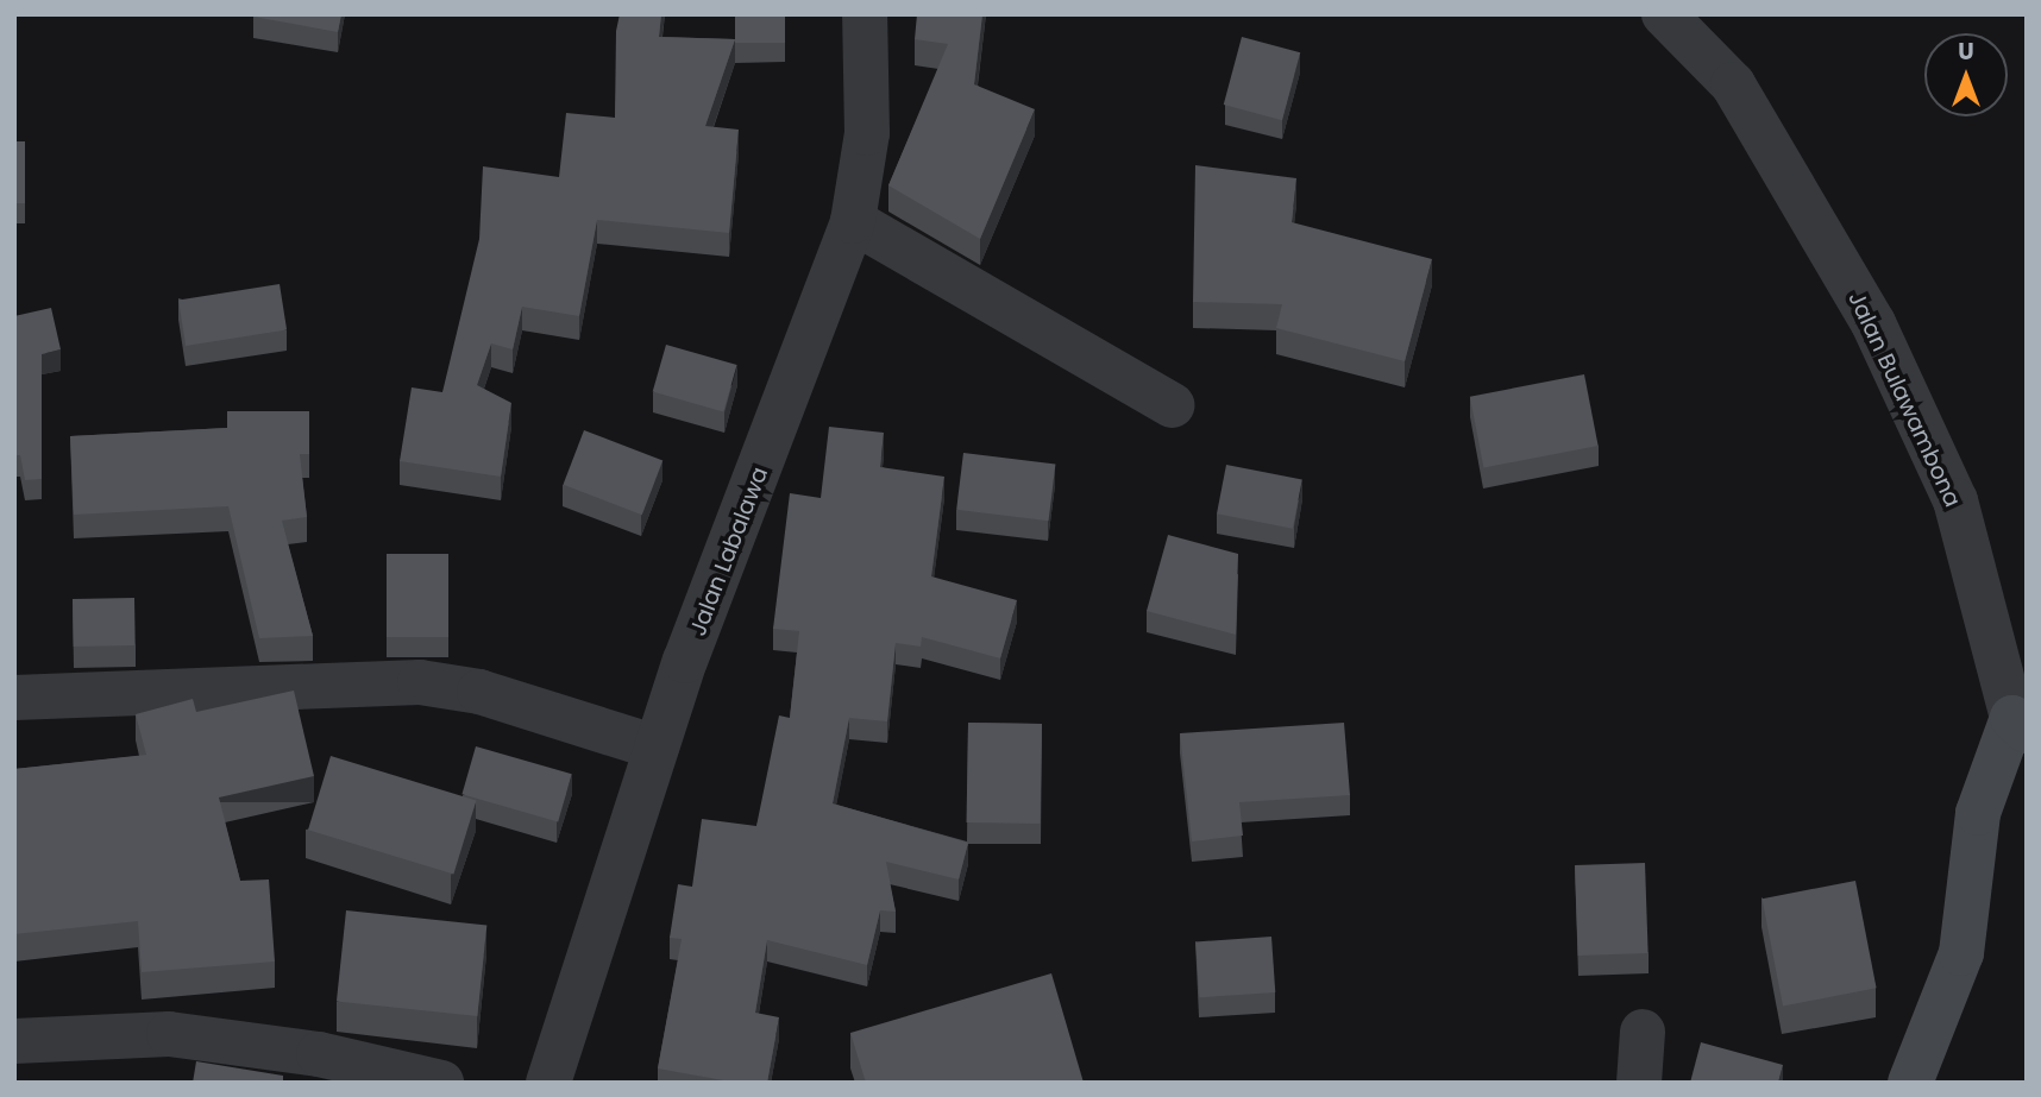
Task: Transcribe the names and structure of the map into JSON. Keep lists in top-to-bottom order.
{
  "streets": {
    "street": ["Jalan Bulawambona", "Jalan Labalawa"]
  },
  "north": "top"
}
